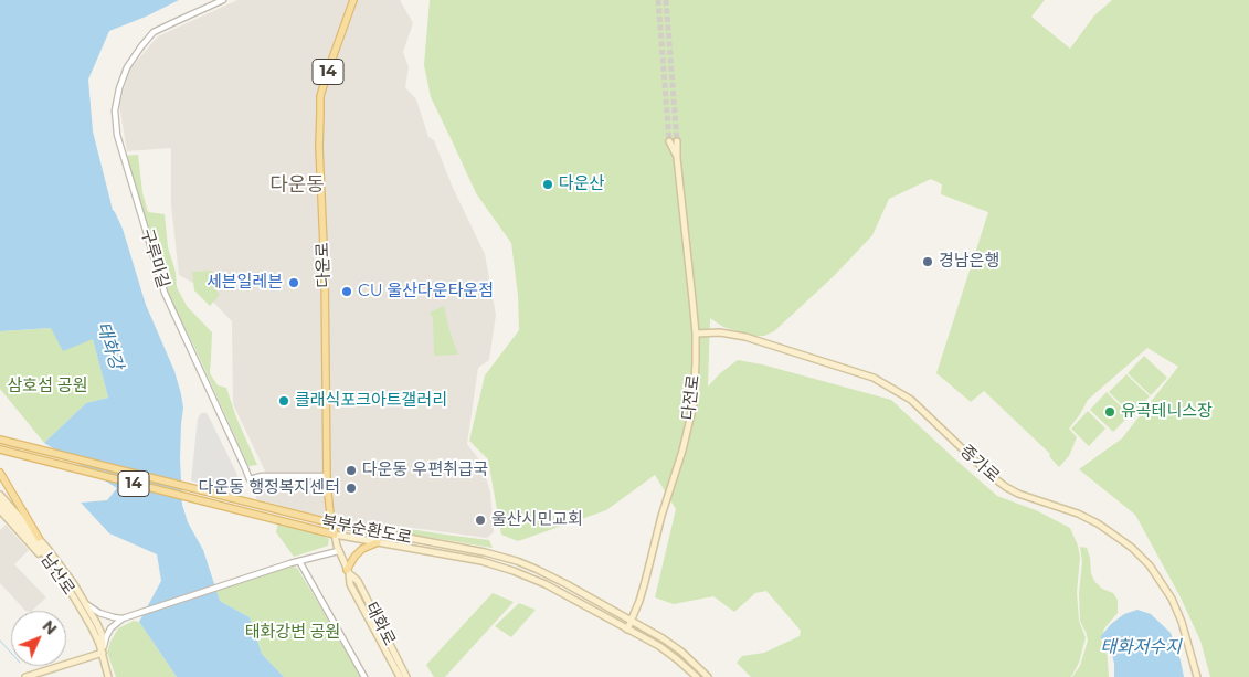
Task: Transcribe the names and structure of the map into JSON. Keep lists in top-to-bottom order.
{
  "streets": {
    "main road": [
      "14",
      "다운로",
      "다전로",
      "종가로",
      "북부순환도로",
      "남산로",
      "태화로"
    ],
    "street": ["구루미길"]
  },
  "crossings": [
    ["구루미길", "다운로"],
    ["다운로", "북부순환도로"],
    ["다운로", "태화로"],
    ["다전로", "종가로"],
    ["다전로", "북부순환도로"],
    ["북부순환도로", "태화로"]
  ],
  "districts": ["다운동"],
  "water": ["태화강", "태화저수지"],
  "parks": ["삼호섬 공원", "태화강변 공원"],
  "places": [
    "다운산",
    "경남은행",
    "세븐일레븐",
    "CU 울산다운타운점",
    "클래식포크아트갤러리",
    "유곡테니스장",
    "다운동 우편취급국",
    "다운동 행정복지센터",
    "울산시민교회"
  ],
  "north": "top right"
}
